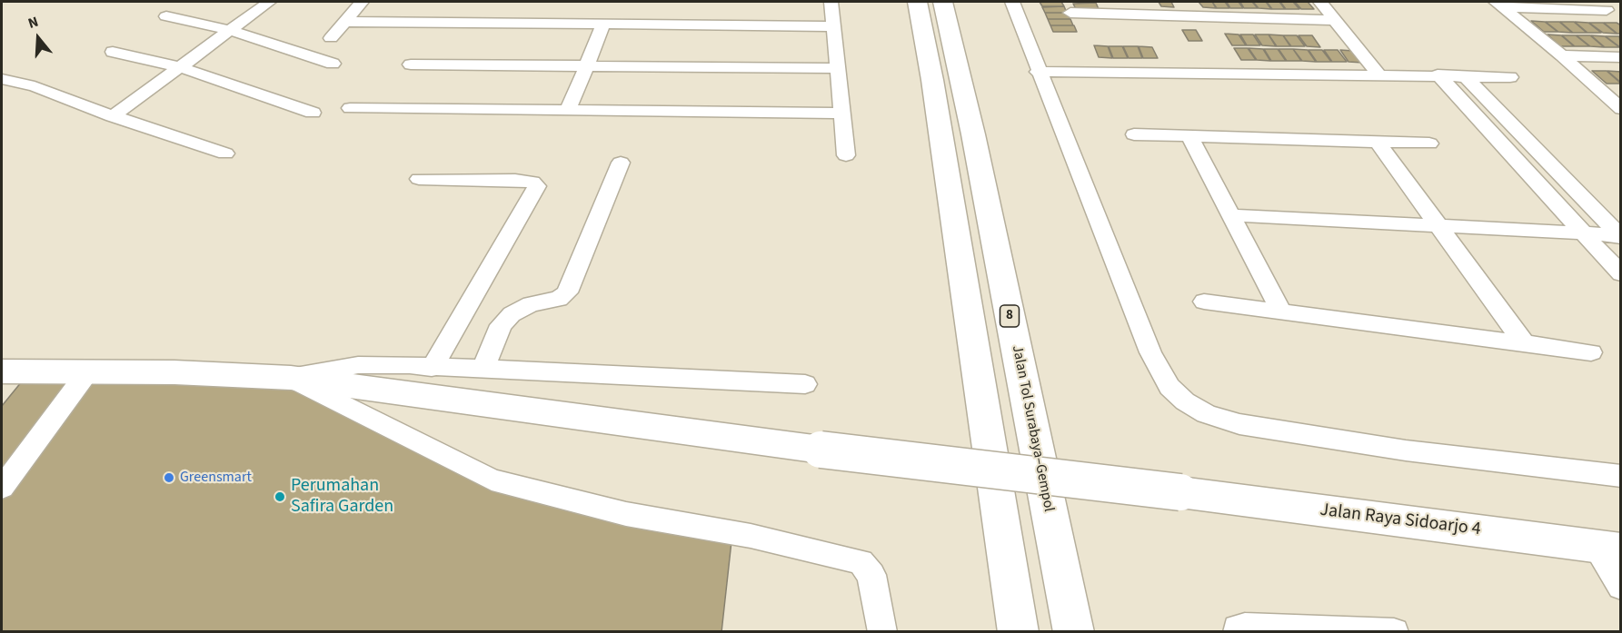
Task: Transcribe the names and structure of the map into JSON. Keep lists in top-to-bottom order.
{
  "streets": {
    "main road": ["8", "Jalan Tol Surabaya–Gempol", "Jalan Raya Sidoarjo 4"]
  },
  "places": ["Greensmart", "Perumahan Safira Garden"],
  "north": "top"
}
